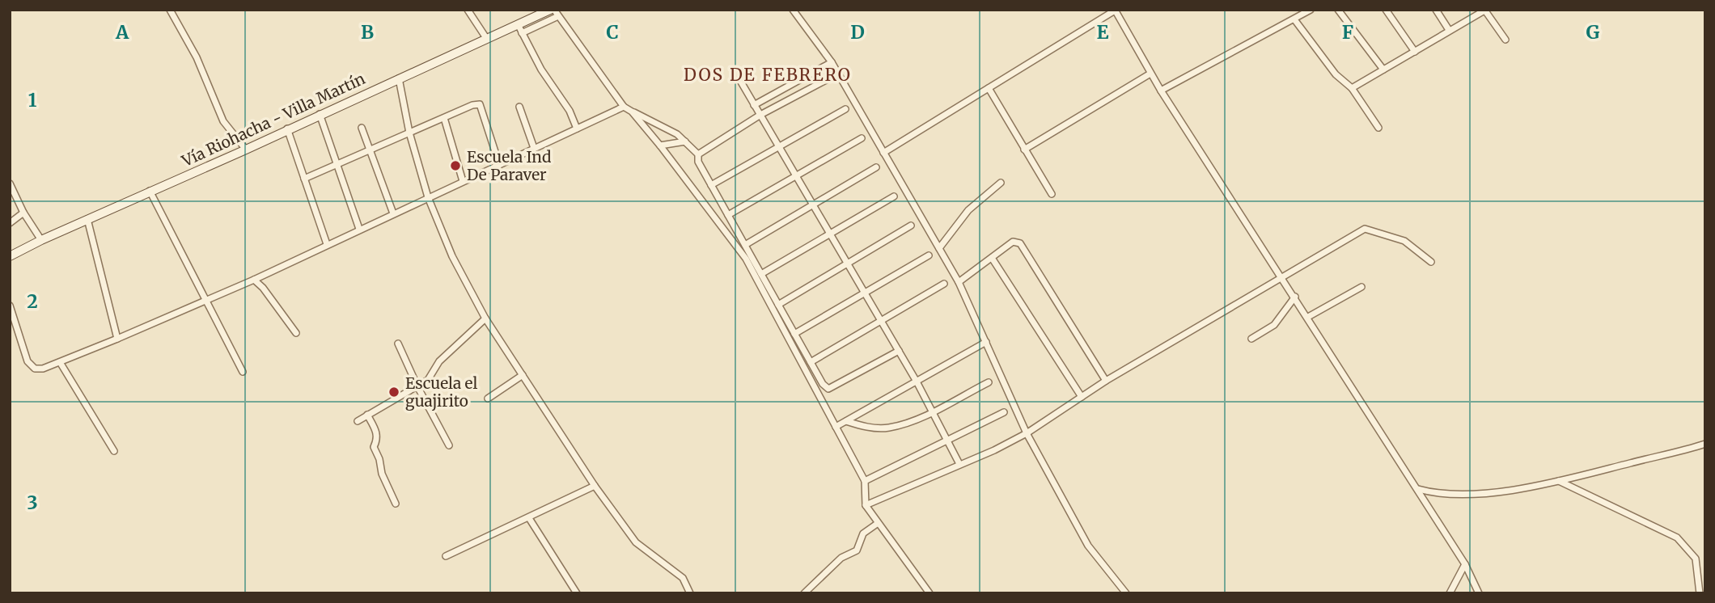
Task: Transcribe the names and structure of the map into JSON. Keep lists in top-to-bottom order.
{
  "streets": {
    "main road": ["Vía Riohacha - Villa Martín"]
  },
  "districts": ["DOS DE FEBRERO"],
  "places": ["Escuela Ind De Paraver", "Escuela el guajirito"],
  "grid": {
    "columns": [
      "A",
      "B",
      "C",
      "D",
      "E",
      "F",
      "G"
    ],
    "rows": ["1", "2", "3"]
  }
}
